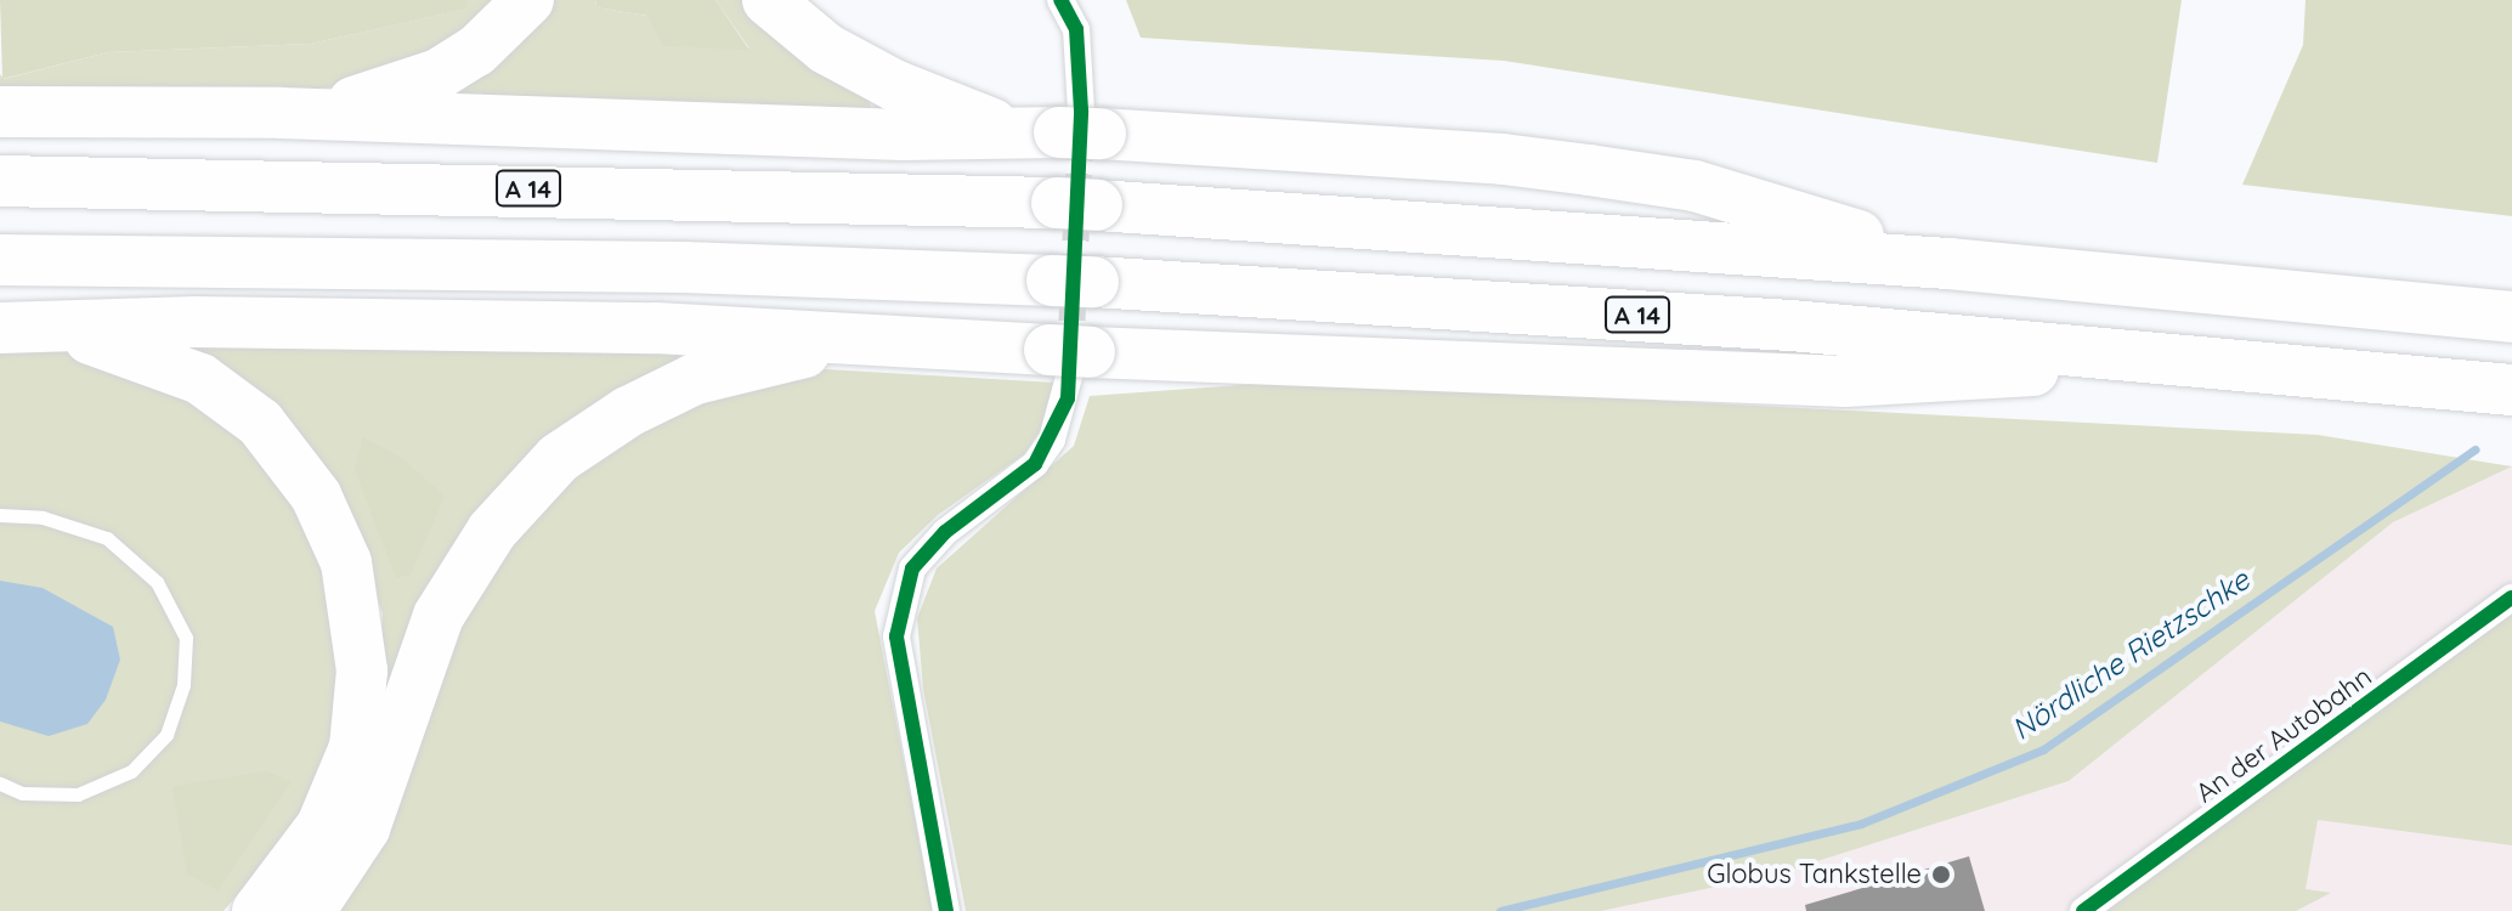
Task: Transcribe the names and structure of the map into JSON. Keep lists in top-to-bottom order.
{
  "streets": {
    "highway": ["A 14"],
    "street": ["An der Autobahn"]
  },
  "water": ["Nördliche Rietzschke"],
  "places": ["Globus Tankstelle"]
}
